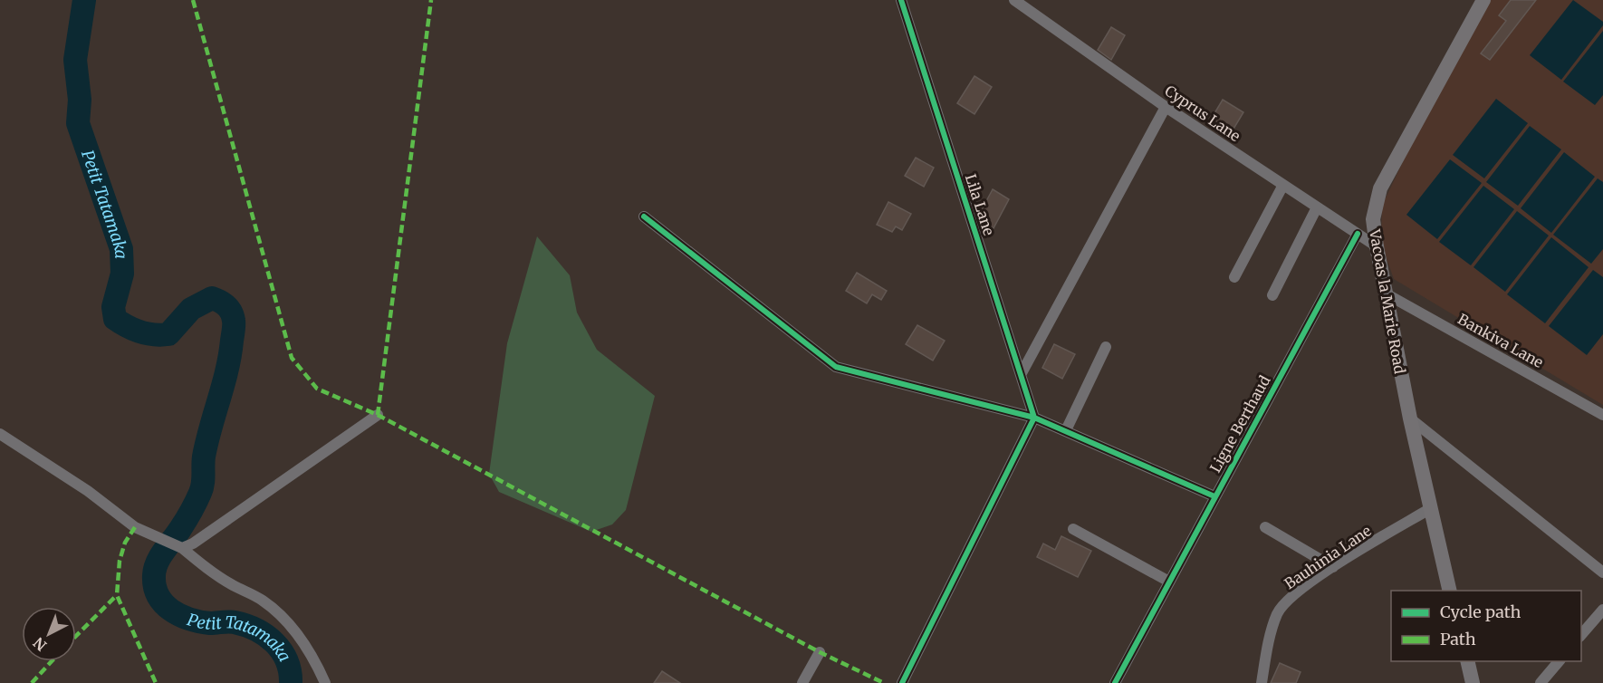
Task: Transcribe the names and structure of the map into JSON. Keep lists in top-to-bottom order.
{
  "streets": {
    "main road": ["Vacoas la Marie Road"],
    "street": [
      "Cyprus Lane",
      "Lila Lane",
      "Bankiva Lane",
      "Ligne Berthaud",
      "Bauhinia Lane"
    ]
  },
  "crossings": [
    ["Cyprus Lane", "Vacoas la Marie Road"],
    ["Cyprus Lane", "Ligne Berthaud"],
    ["Vacoas la Marie Road", "Bankiva Lane"],
    ["Vacoas la Marie Road", "Bauhinia Lane"]
  ],
  "water": ["Petit Tatamaka"],
  "legend": ["Cycle path", "Path"],
  "north": "bottom left"
}
